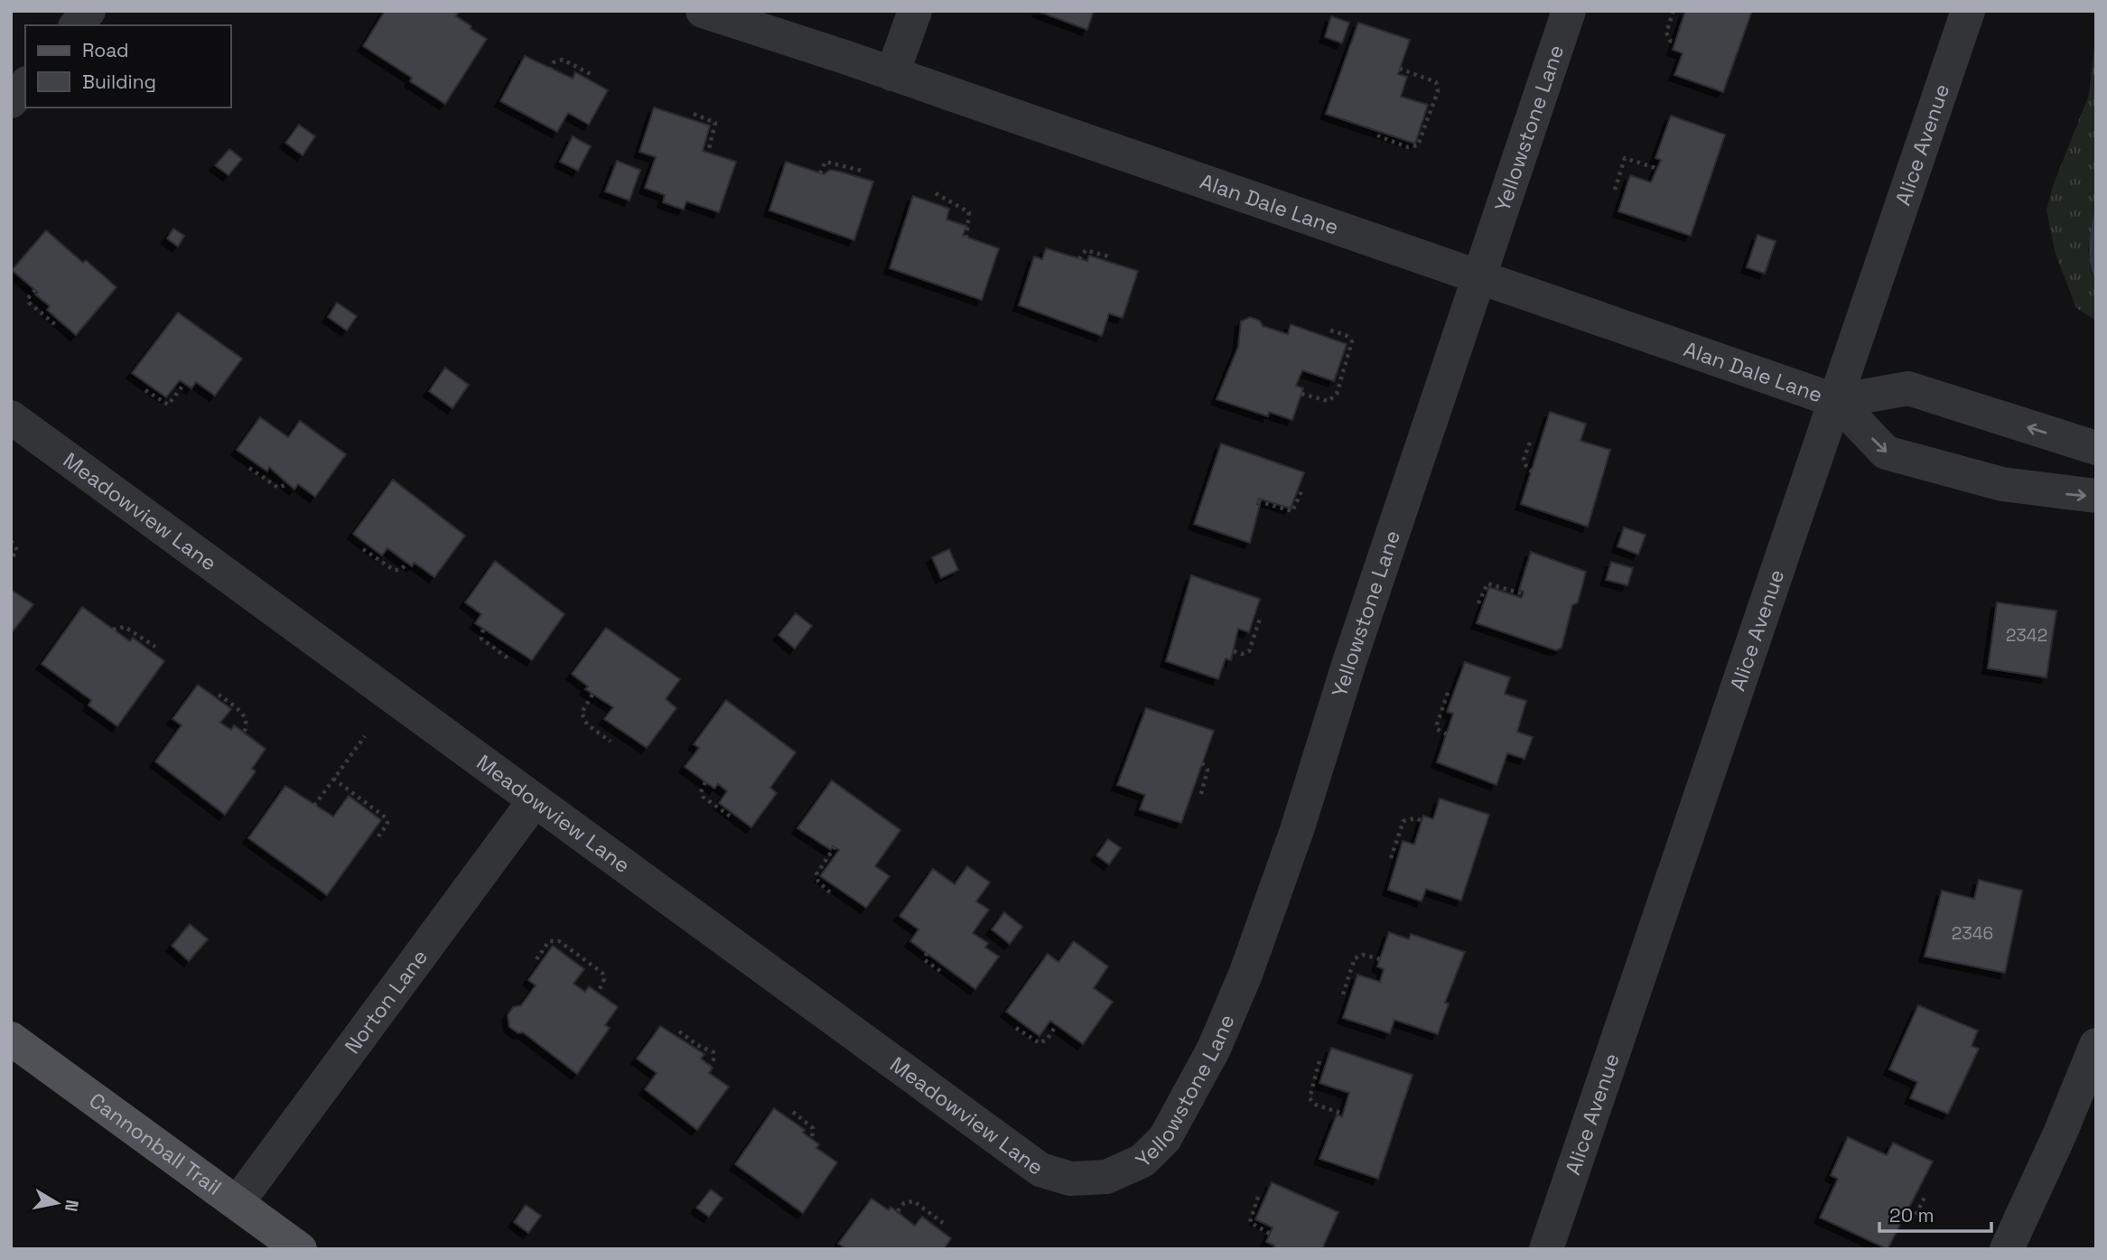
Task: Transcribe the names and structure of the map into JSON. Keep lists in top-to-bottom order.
{
  "streets": {
    "main road": ["Cannonball Trail"],
    "street": [
      "Yellowstone Lane",
      "Alice Avenue",
      "Alan Dale Lane",
      "Meadowview Lane",
      "Norton Lane"
    ]
  },
  "crossings": [
    ["Yellowstone Lane", "Alan Dale Lane"],
    ["Yellowstone Lane", "Meadowview Lane"],
    ["Alice Avenue", "Alan Dale Lane"],
    ["Meadowview Lane", "Norton Lane"],
    ["Norton Lane", "Cannonball Trail"]
  ],
  "house_numbers": ["2342", "2346"],
  "legend": ["Road", "Building"],
  "scale_bar": "20 m",
  "north": "right"
}
